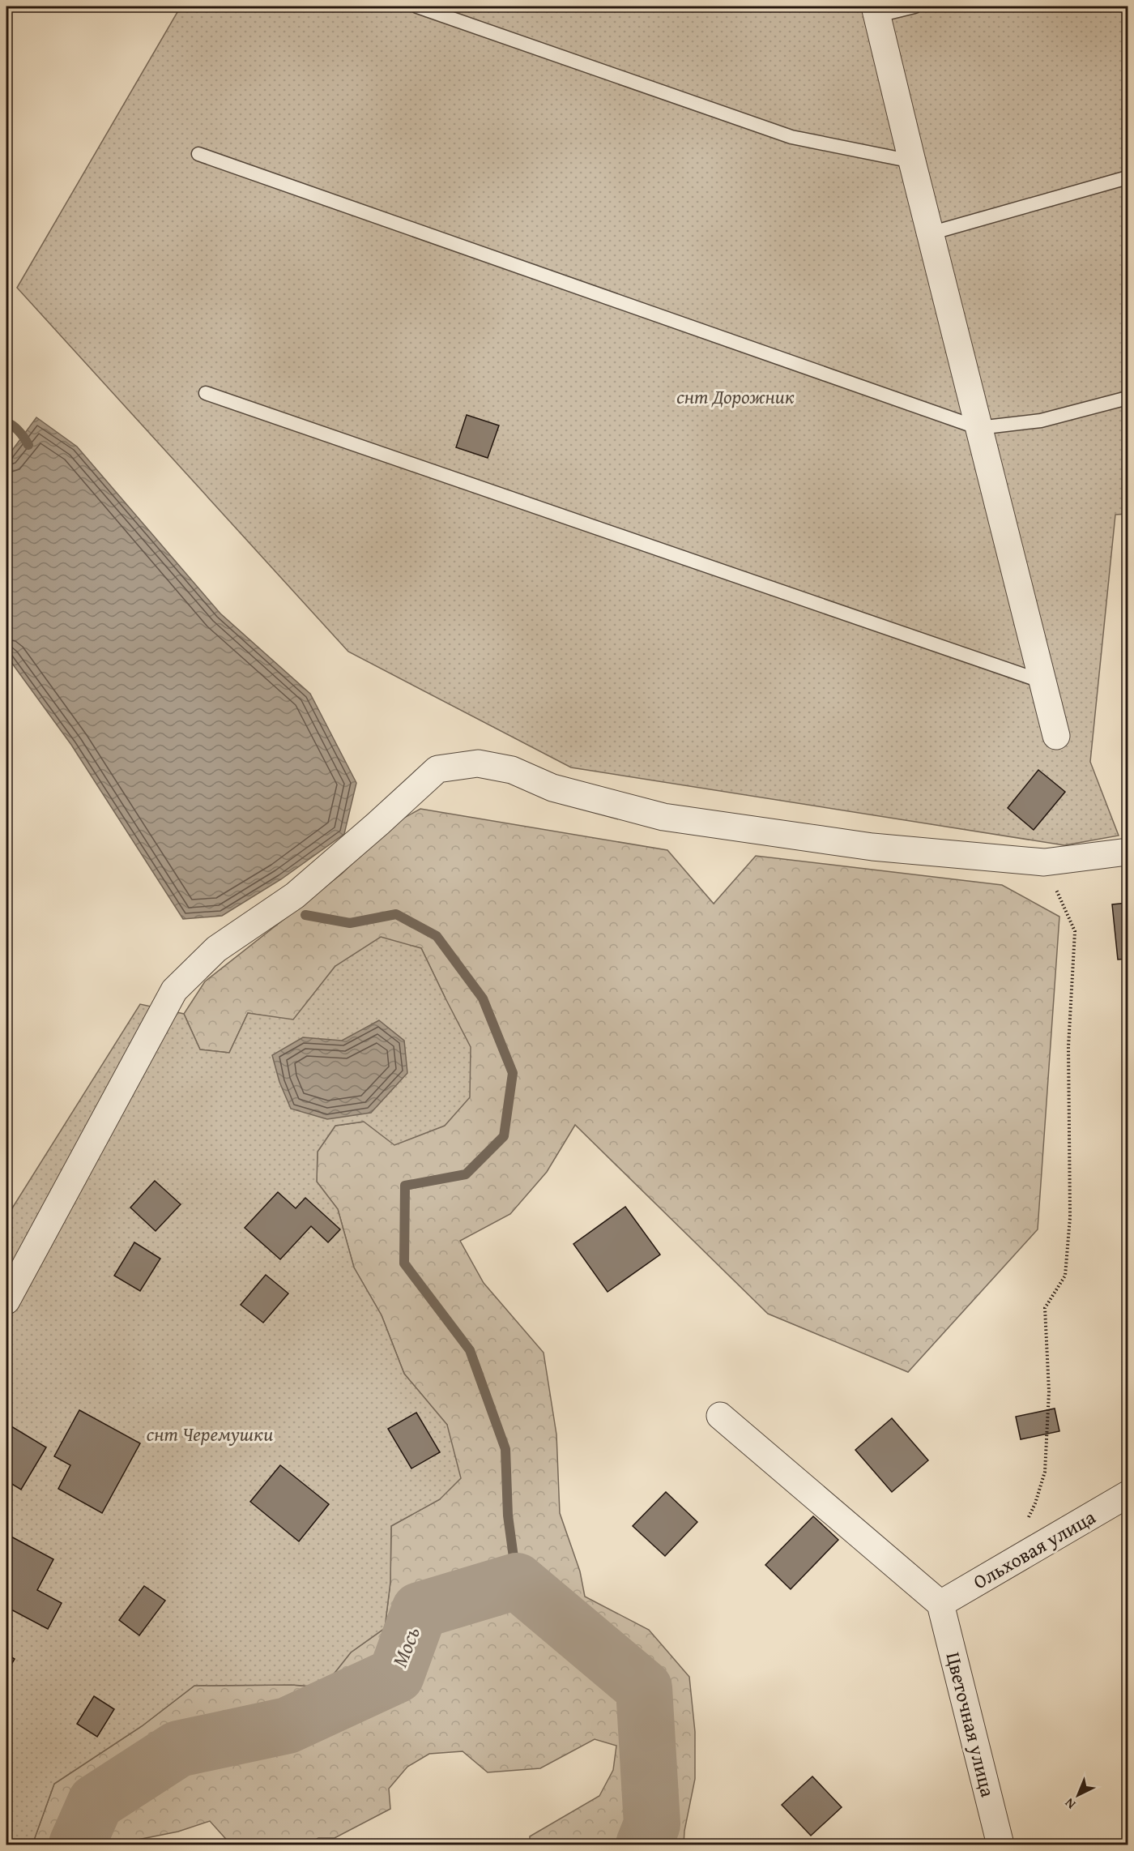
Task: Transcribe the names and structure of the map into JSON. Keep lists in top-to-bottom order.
{
  "streets": {
    "street": ["Ольховая улица", "Цветочная улица"]
  },
  "crossings": [
    ["Ольховая улица", "Цветочная улица"]
  ],
  "water": ["Мось"],
  "parks": ["снт Дорожник", "снт Черемушки"],
  "north": "bottom left"
}
